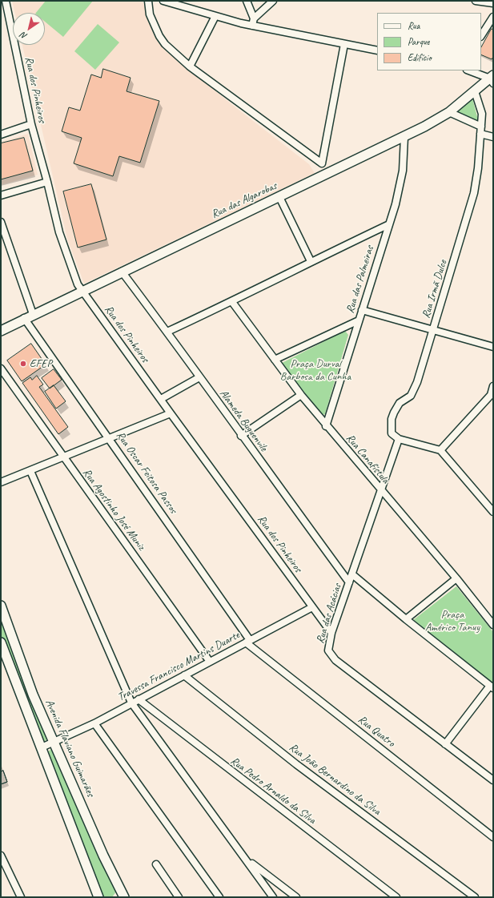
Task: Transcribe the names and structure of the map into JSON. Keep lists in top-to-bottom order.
{
  "streets": {
    "main road": ["Rua das Algarobas", "Avenida Flaviano Guimarães"],
    "street": [
      "Rua dos Pinheiros",
      "Rua das Palmeiras",
      "Rua Irmã Dulce",
      "Alameda Buguenvile",
      "Rua Canafístula",
      "Rua Oscar Feitosa Passos",
      "Rua Agostinho José Muniz",
      "Rua das Acácias",
      "Travessa Francisco Martins Duarte",
      "Rua Quatro",
      "Rua João Bernardino da Silva",
      "Rua Pedro Arnaldo da Silva"
    ]
  },
  "crossings": [
    ["Rua dos Pinheiros", "Rua das Algarobas"],
    ["Rua dos Pinheiros", "Rua das Acácias"],
    ["Rua dos Pinheiros", "Travessa Francisco Martins Duarte"],
    ["Rua das Algarobas", "Rua das Palmeiras"],
    ["Rua das Algarobas", "Rua Irmã Dulce"],
    ["Rua das Algarobas", "Alameda Buguenvile"],
    ["Rua das Algarobas", "Rua Oscar Feitosa Passos"],
    ["Rua das Palmeiras", "Rua Canafístula"],
    ["Rua Irmã Dulce", "Rua das Acácias"],
    ["Alameda Buguenvile", "Rua das Acácias"],
    ["Rua Canafístula", "Rua das Acácias"],
    ["Rua Oscar Feitosa Passos", "Travessa Francisco Martins Duarte"],
    ["Rua Oscar Feitosa Passos", "Rua Quatro"],
    ["Rua Agostinho José Muniz", "Travessa Francisco Martins Duarte"],
    ["Travessa Francisco Martins Duarte", "Rua Quatro"],
    ["Travessa Francisco Martins Duarte", "Avenida Flaviano Guimarães"],
    ["Travessa Francisco Martins Duarte", "Rua João Bernardino da Silva"],
    ["Travessa Francisco Martins Duarte", "Rua Pedro Arnaldo da Silva"]
  ],
  "parks": ["Praça Durval Barbosa da Cunha", "Praça Américo Tanuy"],
  "places": ["EFEP"],
  "legend": ["Rua", "Parque", "Edifício"],
  "north": "bottom left"
}
